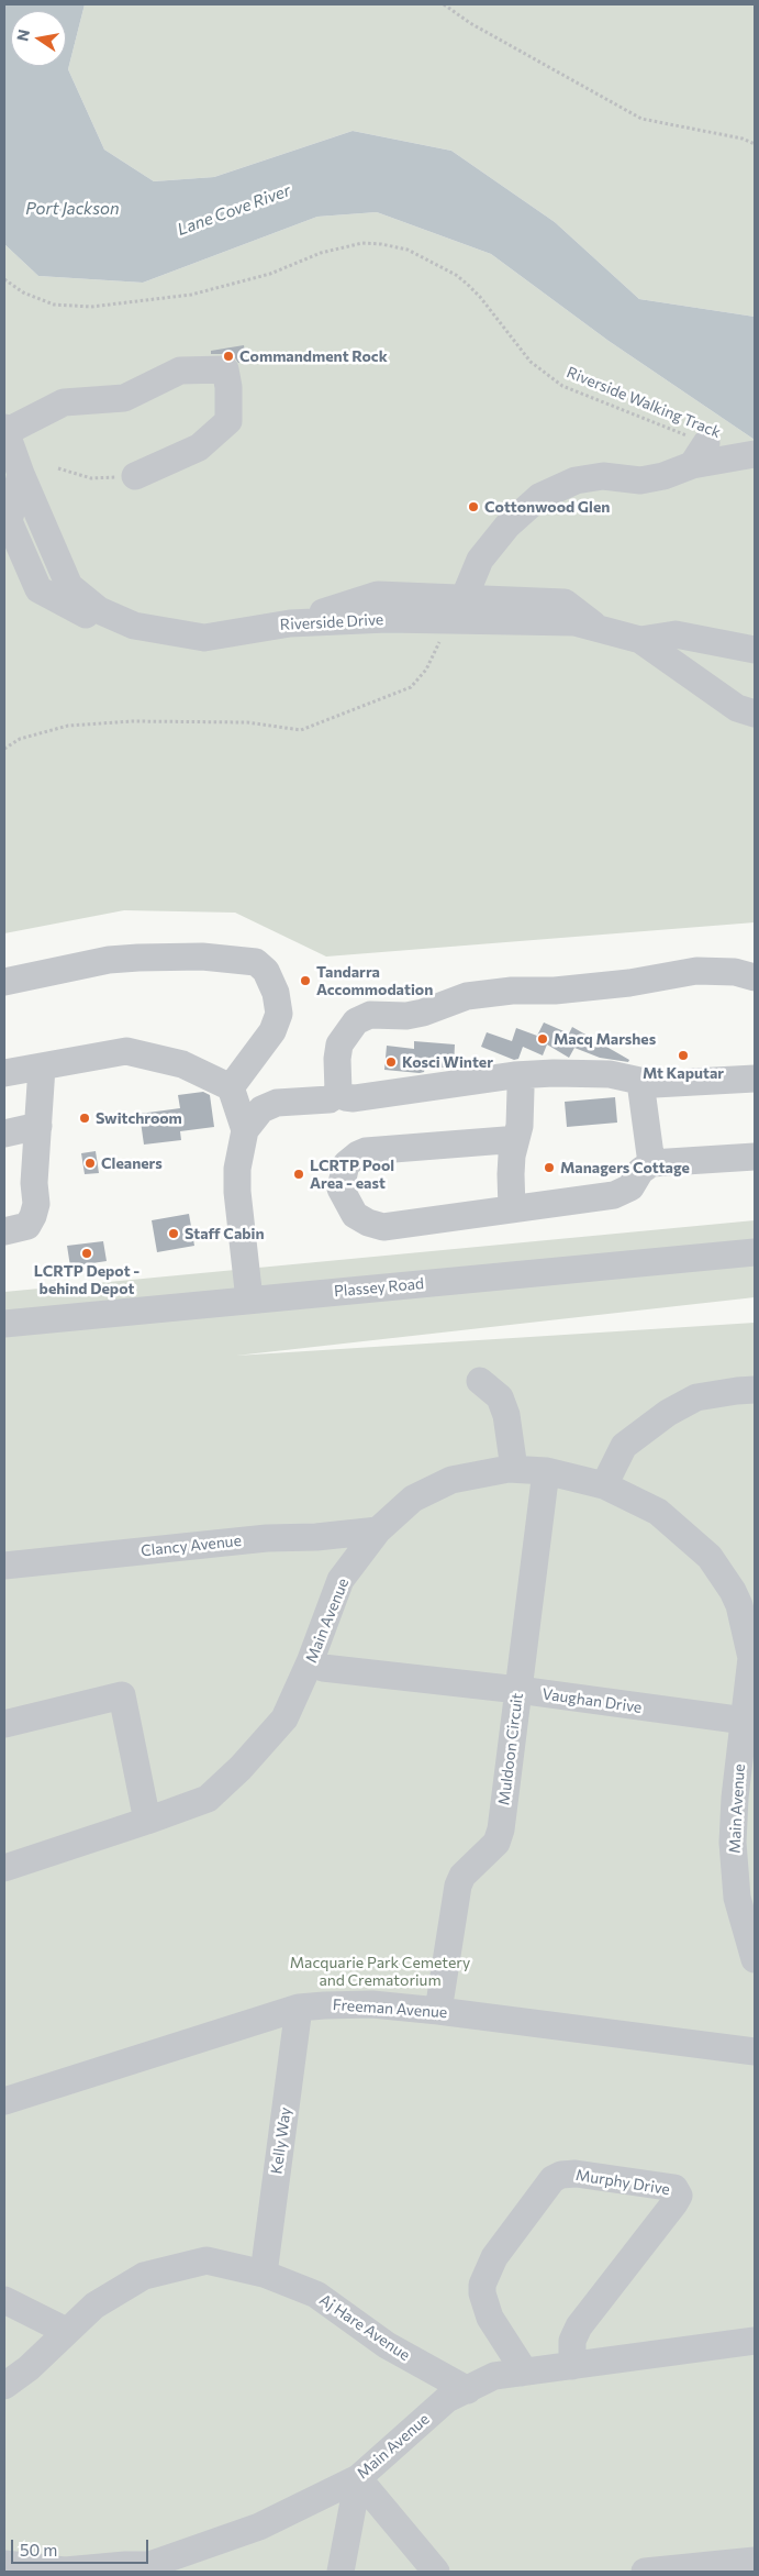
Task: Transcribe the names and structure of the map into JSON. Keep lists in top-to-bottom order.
{
  "streets": {
    "street": [
      "Riverside Drive",
      "Plassey Road",
      "Clancy Avenue",
      "Main Avenue",
      "Vaughan Drive",
      "Muldoon Circuit",
      "Freeman Avenue",
      "Kelly Way",
      "Murphy Drive",
      "Aj Hare Avenue"
    ],
    "path": ["Riverside Walking Track"]
  },
  "crossings": [
    ["Clancy Avenue", "Main Avenue"],
    ["Main Avenue", "Vaughan Drive"],
    ["Main Avenue", "Muldoon Circuit"],
    ["Main Avenue", "Murphy Drive"],
    ["Main Avenue", "Aj Hare Avenue"],
    ["Vaughan Drive", "Muldoon Circuit"],
    ["Muldoon Circuit", "Freeman Avenue"],
    ["Freeman Avenue", "Kelly Way"],
    ["Kelly Way", "Aj Hare Avenue"]
  ],
  "water": ["Port Jackson", "Lane Cove River"],
  "parks": ["Macquarie Park Cemetery and Crematorium"],
  "places": [
    "Commandment Rock",
    "Cottonwood Glen",
    "Tandarra Accommodation",
    "Macq Marshes",
    "Mt Kaputar",
    "Kosci Winter",
    "Switchroom",
    "Cleaners",
    "Managers Cottage",
    "LCRTP Pool Area - east",
    "Staff Cabin",
    "LCRTP Depot - behind Depot"
  ],
  "scale_bar": "50 m",
  "north": "left"
}
